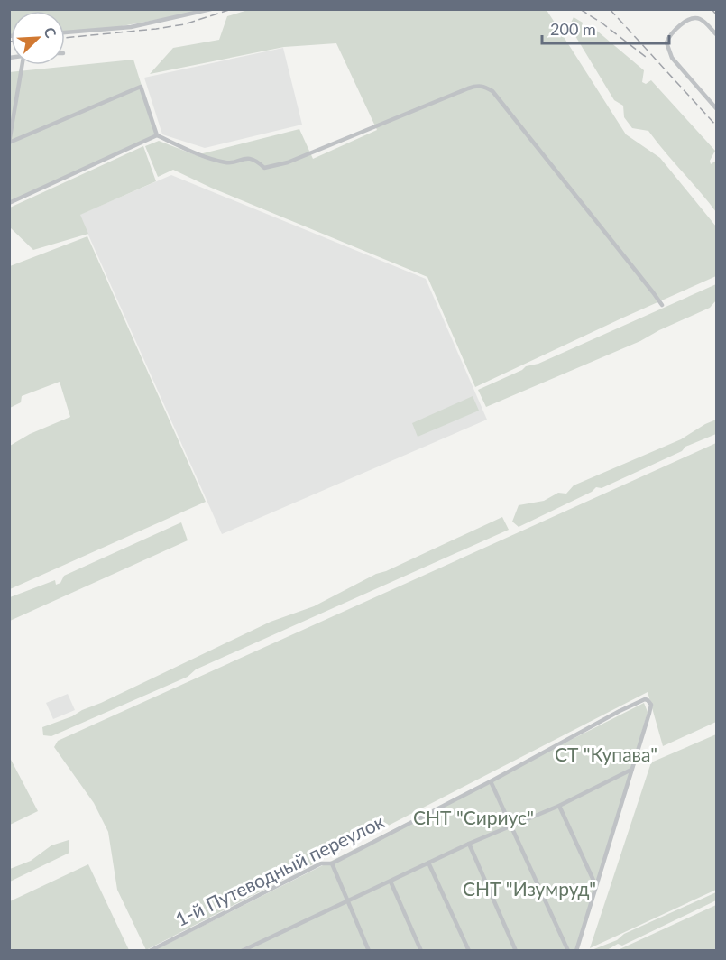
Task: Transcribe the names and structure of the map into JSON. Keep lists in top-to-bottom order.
{
  "streets": {
    "street": ["1-й Путеводный переулок"]
  },
  "parks": ["СТ \"Купава\"", "СНТ \"Сириус\"", "СНТ \"Изумруд\""],
  "scale_bar": "200 m",
  "north": "top right"
}
